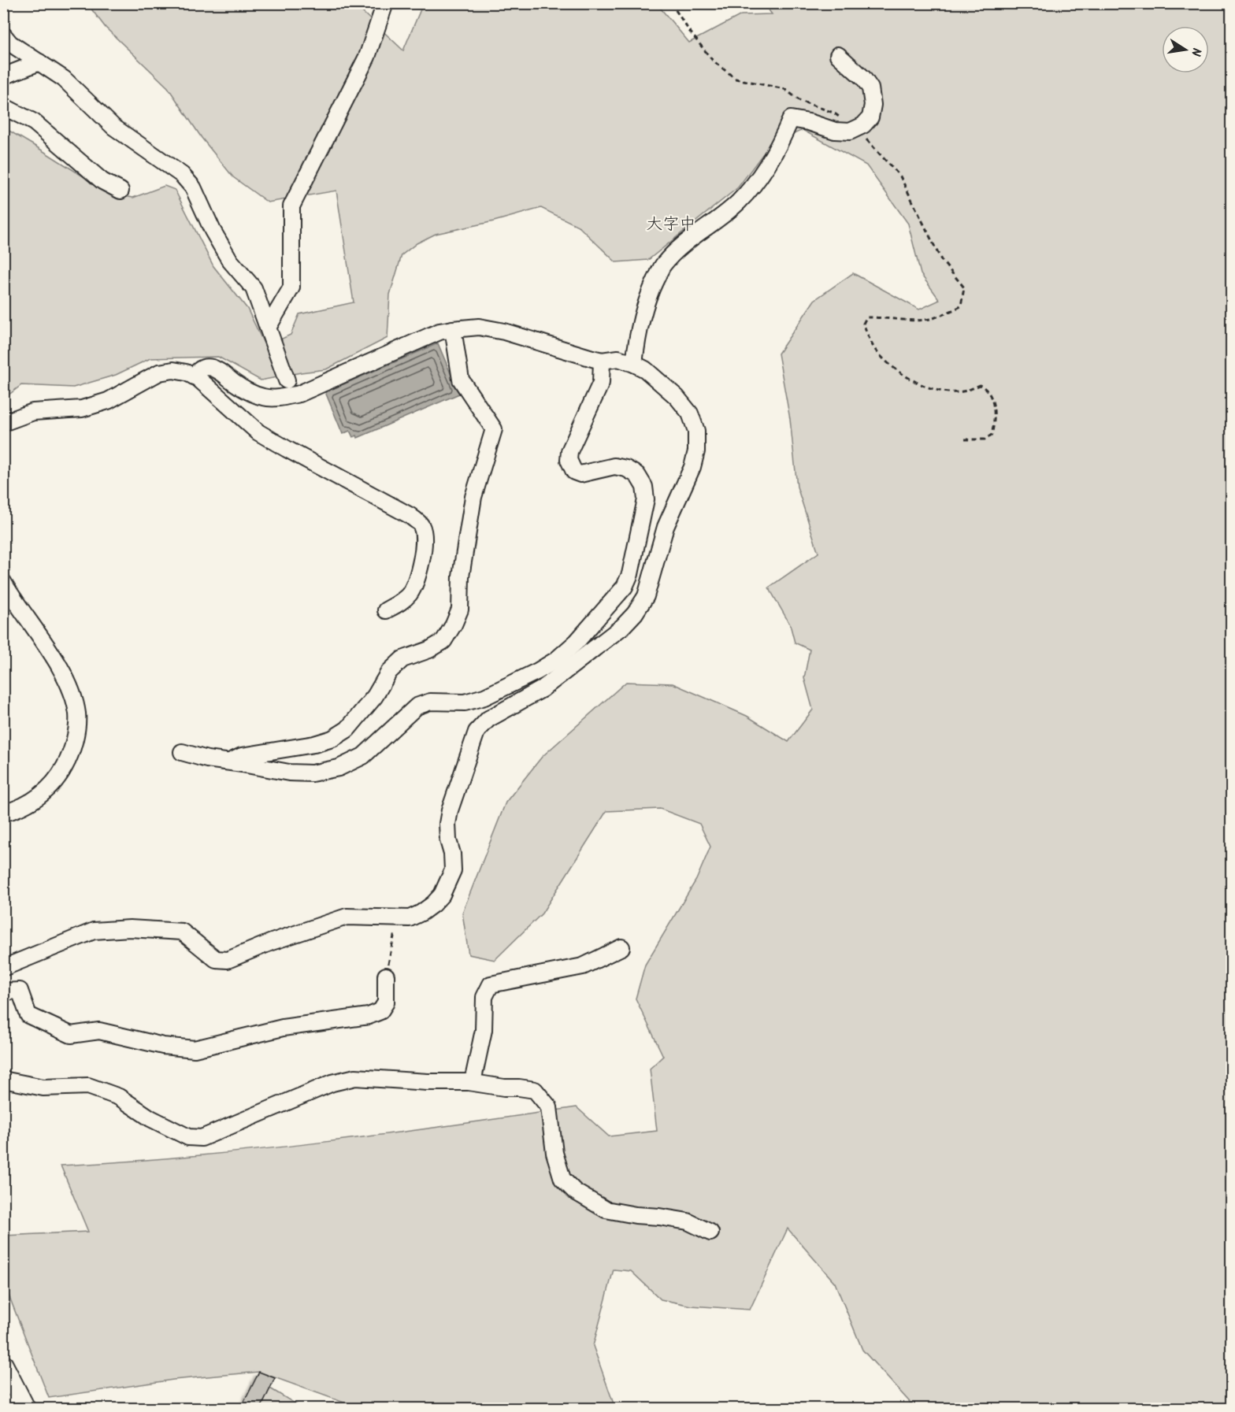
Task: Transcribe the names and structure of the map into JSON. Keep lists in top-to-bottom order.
{
  "districts": ["大字中"],
  "north": "right"
}
